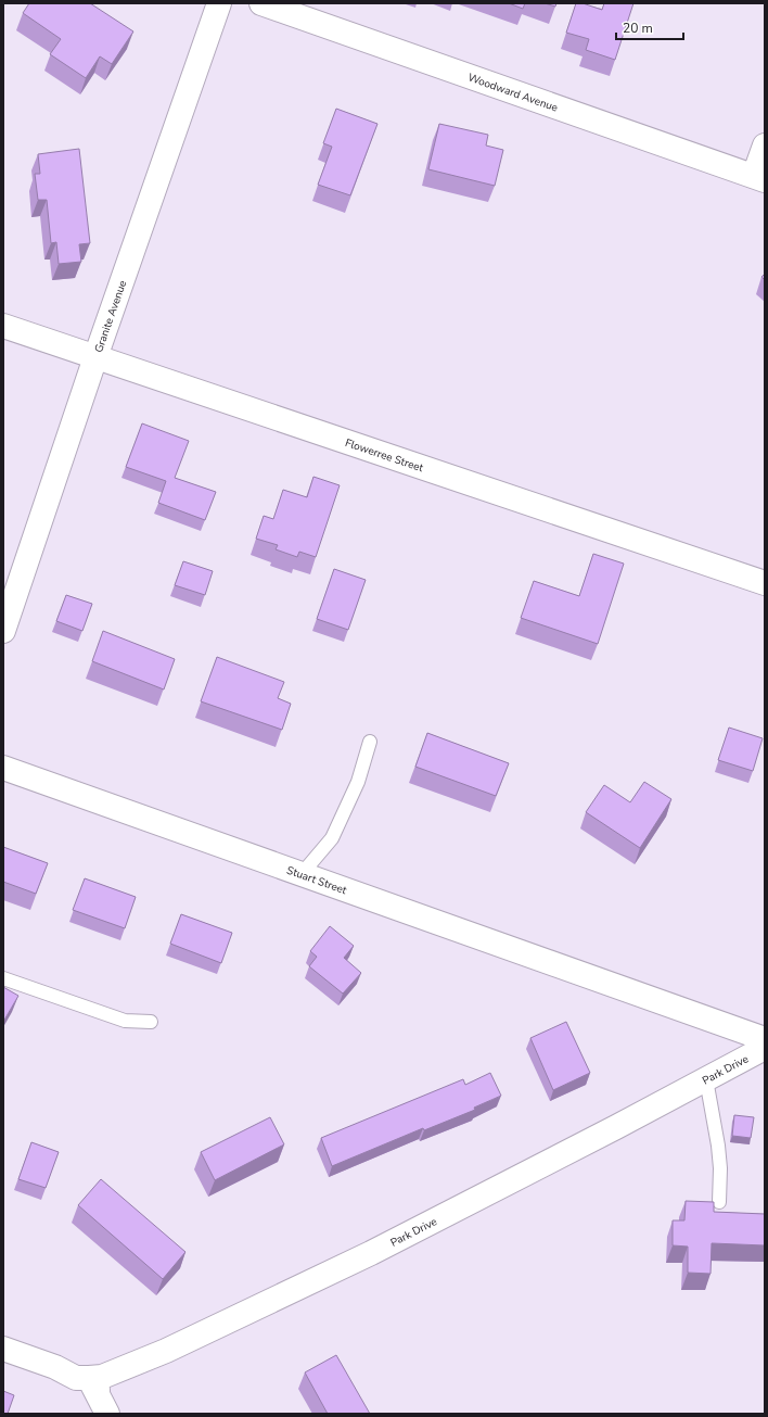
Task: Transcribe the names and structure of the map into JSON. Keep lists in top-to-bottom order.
{
  "streets": {
    "street": [
      "Woodward Avenue",
      "Granite Avenue",
      "Flowerree Street",
      "Stuart Street",
      "Park Drive"
    ]
  },
  "crossings": [
    ["Granite Avenue", "Flowerree Street"]
  ],
  "scale_bar": "20 m"
}
